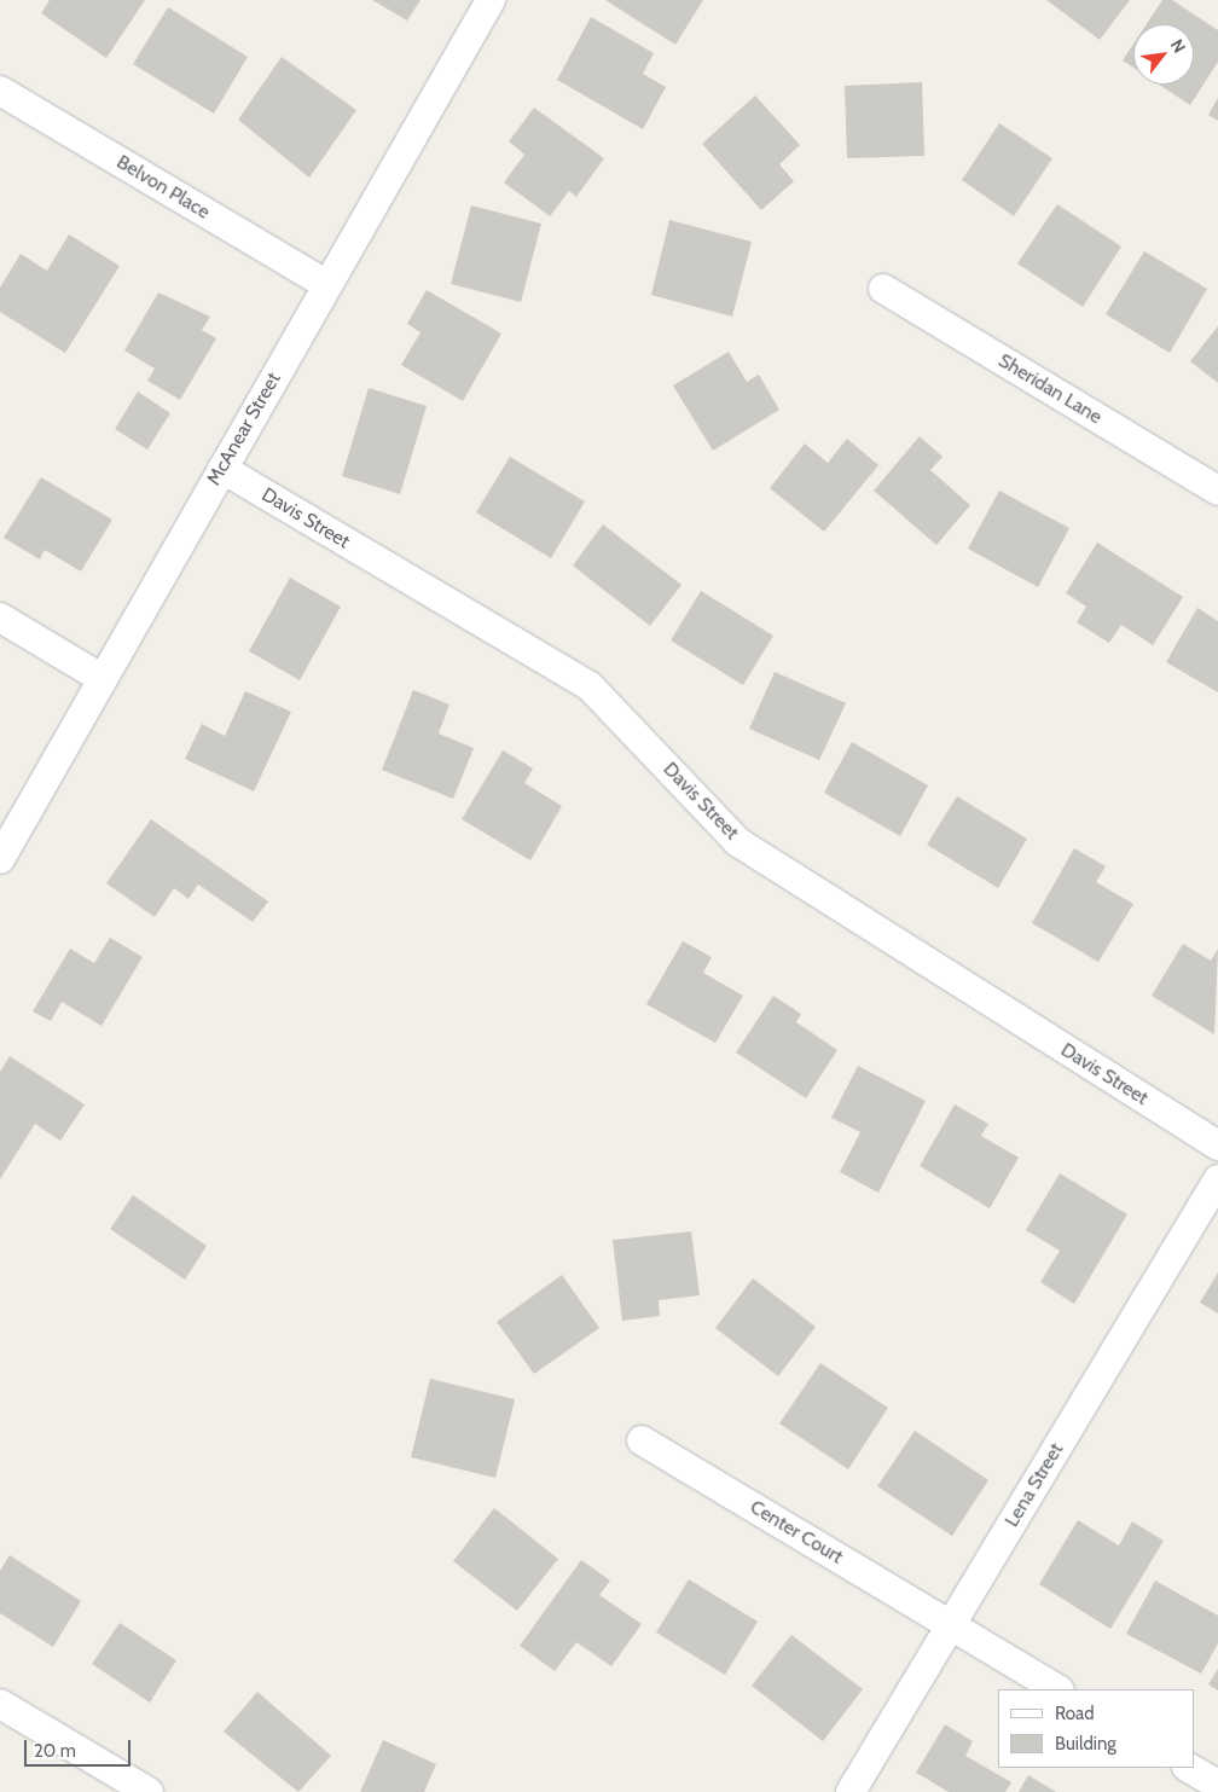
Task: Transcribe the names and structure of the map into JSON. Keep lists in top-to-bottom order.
{
  "streets": {
    "street": [
      "Belvon Place",
      "Sheridan Lane",
      "McAnear Street",
      "Davis Street",
      "Lena Street",
      "Center Court"
    ]
  },
  "crossings": [
    ["Belvon Place", "McAnear Street"],
    ["McAnear Street", "Davis Street"],
    ["Lena Street", "Center Court"]
  ],
  "legend": ["Road", "Building"],
  "scale_bar": "20 m",
  "north": "top right"
}
